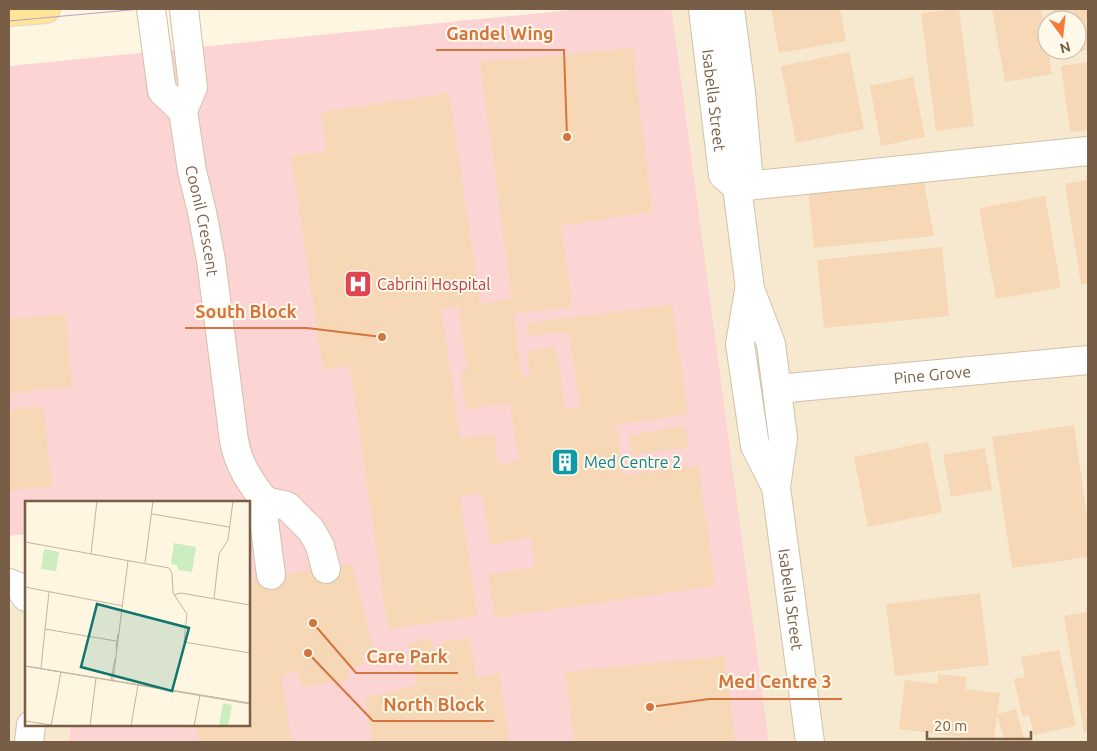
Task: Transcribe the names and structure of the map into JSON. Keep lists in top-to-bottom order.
{
  "streets": {
    "street": ["Isabella Street", "Coonil Crescent", "Pine Grove"]
  },
  "crossings": [
    ["Isabella Street", "Pine Grove"]
  ],
  "places": {
    "other": [
      "Gandel Wing",
      "South Block",
      "Care Park",
      "North Block",
      "Med Centre 3"
    ],
    "hospital": ["Cabrini Hospital"],
    "building": ["Med Centre 2"]
  },
  "scale_bar": "20 m",
  "north": "bottom"
}
